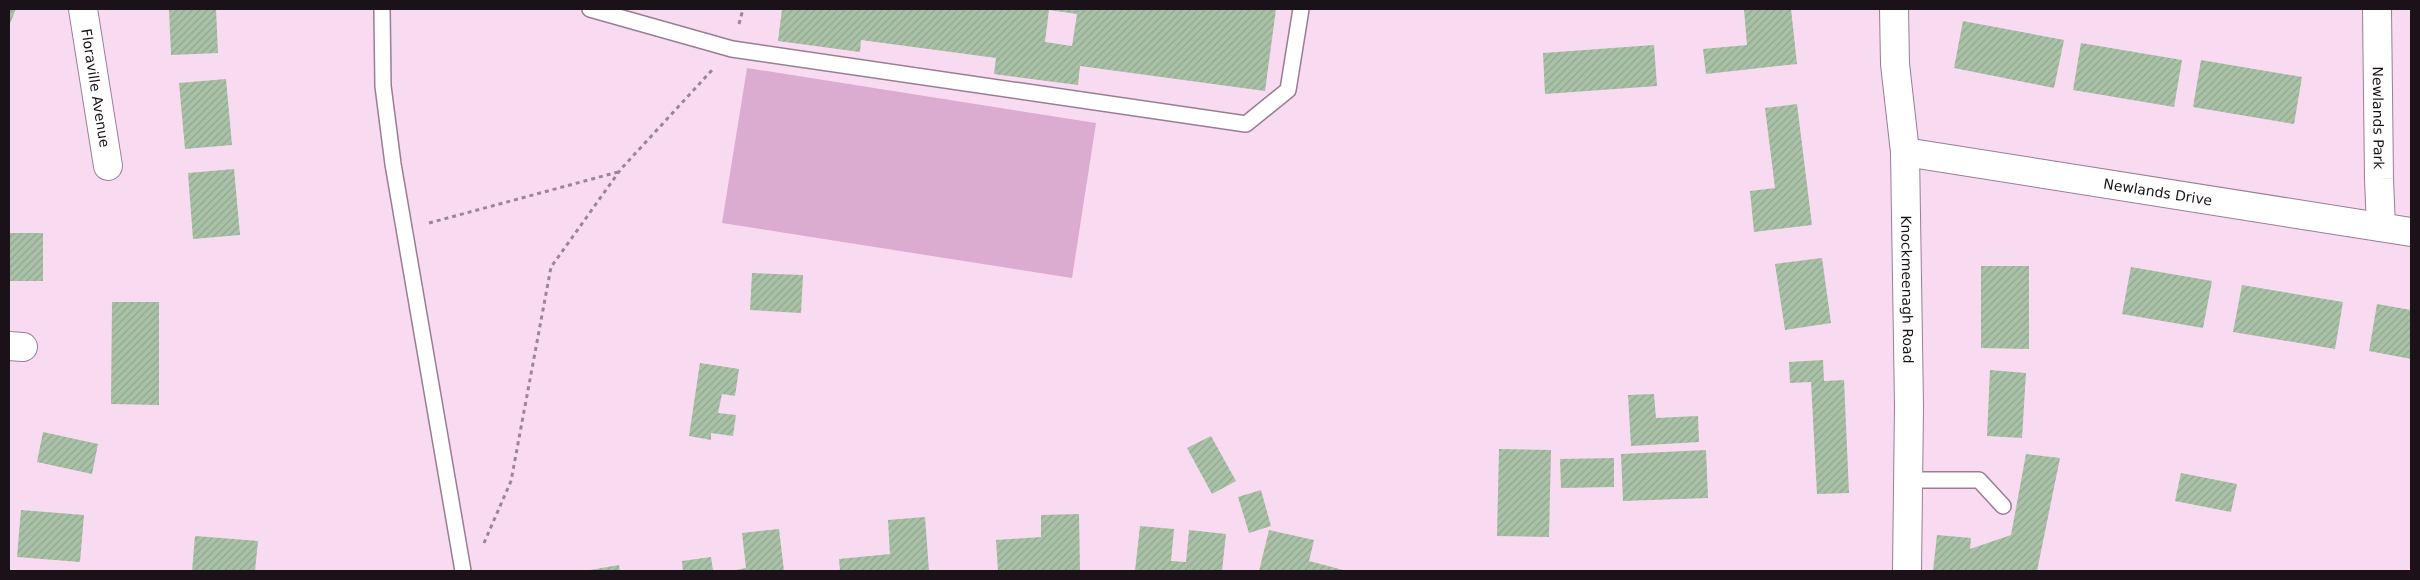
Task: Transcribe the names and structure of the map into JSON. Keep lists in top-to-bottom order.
{
  "streets": {
    "street": [
      "Floraville Avenue",
      "Newlands Park",
      "Newlands Drive",
      "Knockmeenagh Road"
    ]
  },
  "crossings": [
    ["Newlands Park", "Newlands Drive"],
    ["Newlands Drive", "Knockmeenagh Road"]
  ]
}
